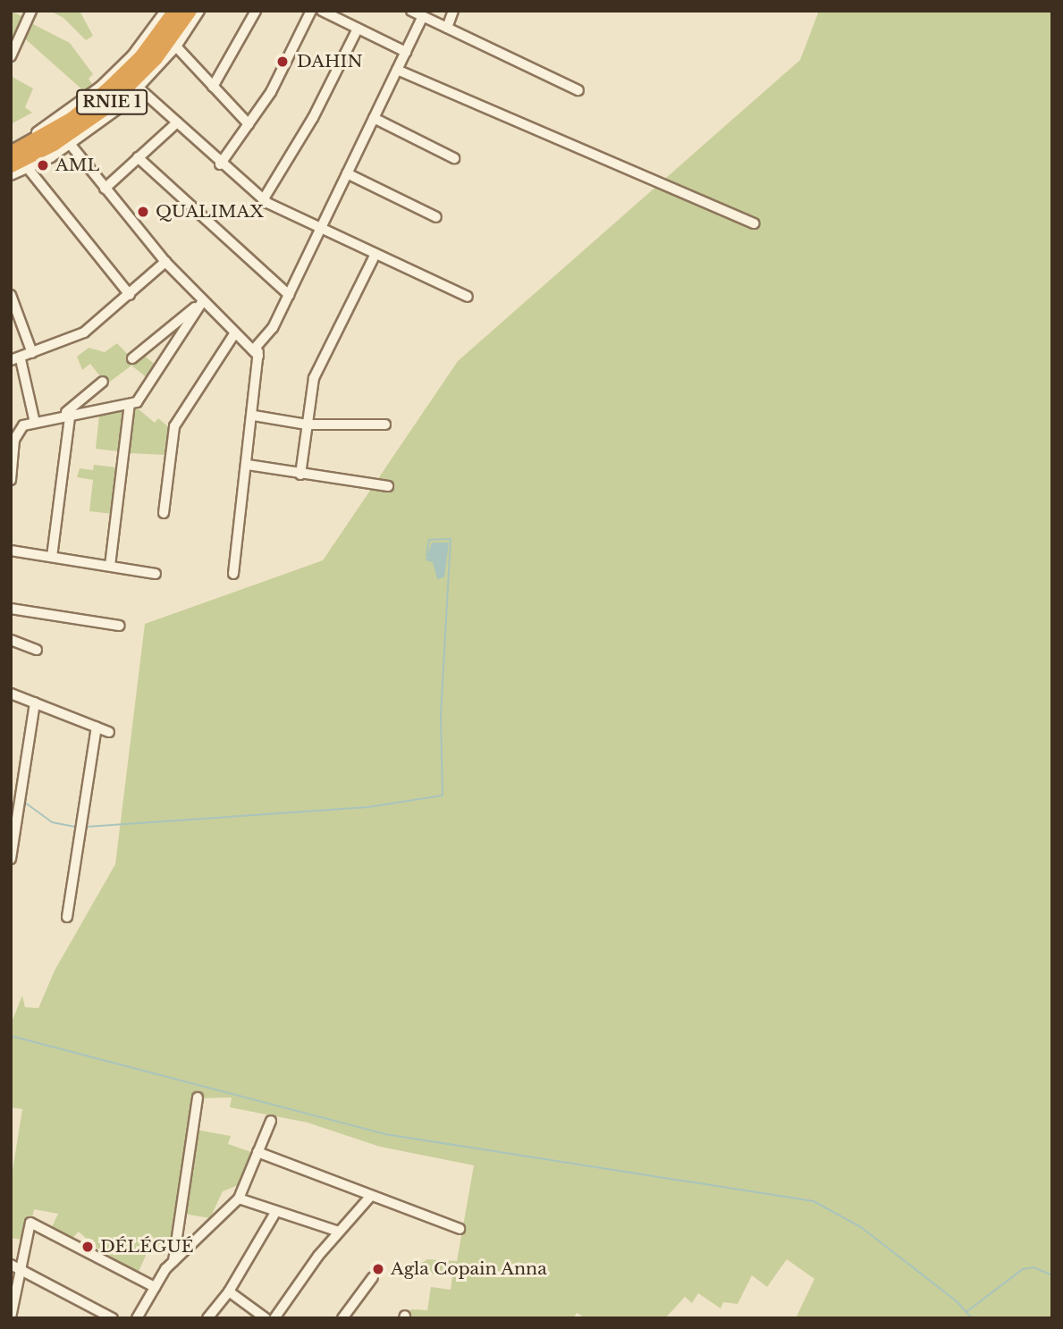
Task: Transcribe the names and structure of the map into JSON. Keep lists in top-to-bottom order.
{
  "streets": {
    "highway": ["RNIE 1"]
  },
  "places": [
    "DAHIN",
    "AML",
    "QUALIMAX",
    "DÉLÉGUÉ",
    "Agla Copain Anna"
  ]
}
